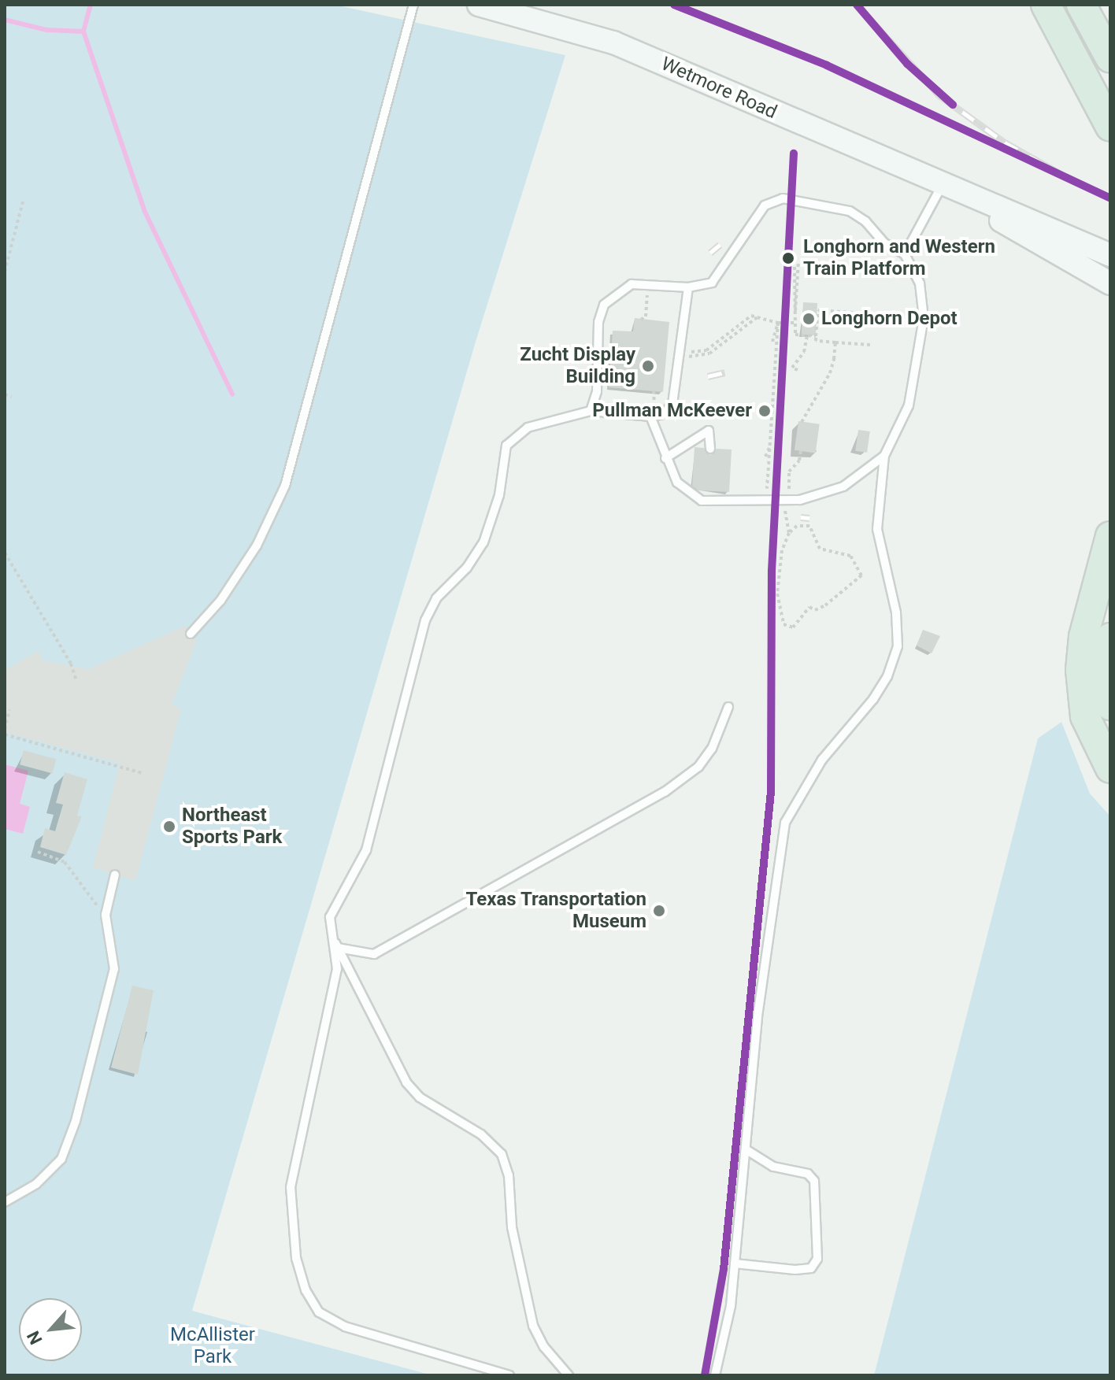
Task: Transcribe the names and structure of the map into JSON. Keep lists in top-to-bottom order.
{
  "streets": {
    "main road": ["Wetmore Road"]
  },
  "parks": ["McAllister Park"],
  "places": [
    "Longhorn and Western Train Platform",
    "Longhorn Depot",
    "Zucht Display Building",
    "Pullman McKeever",
    "Northeast Sports Park",
    "Texas Transportation Museum"
  ],
  "north": "bottom left"
}
